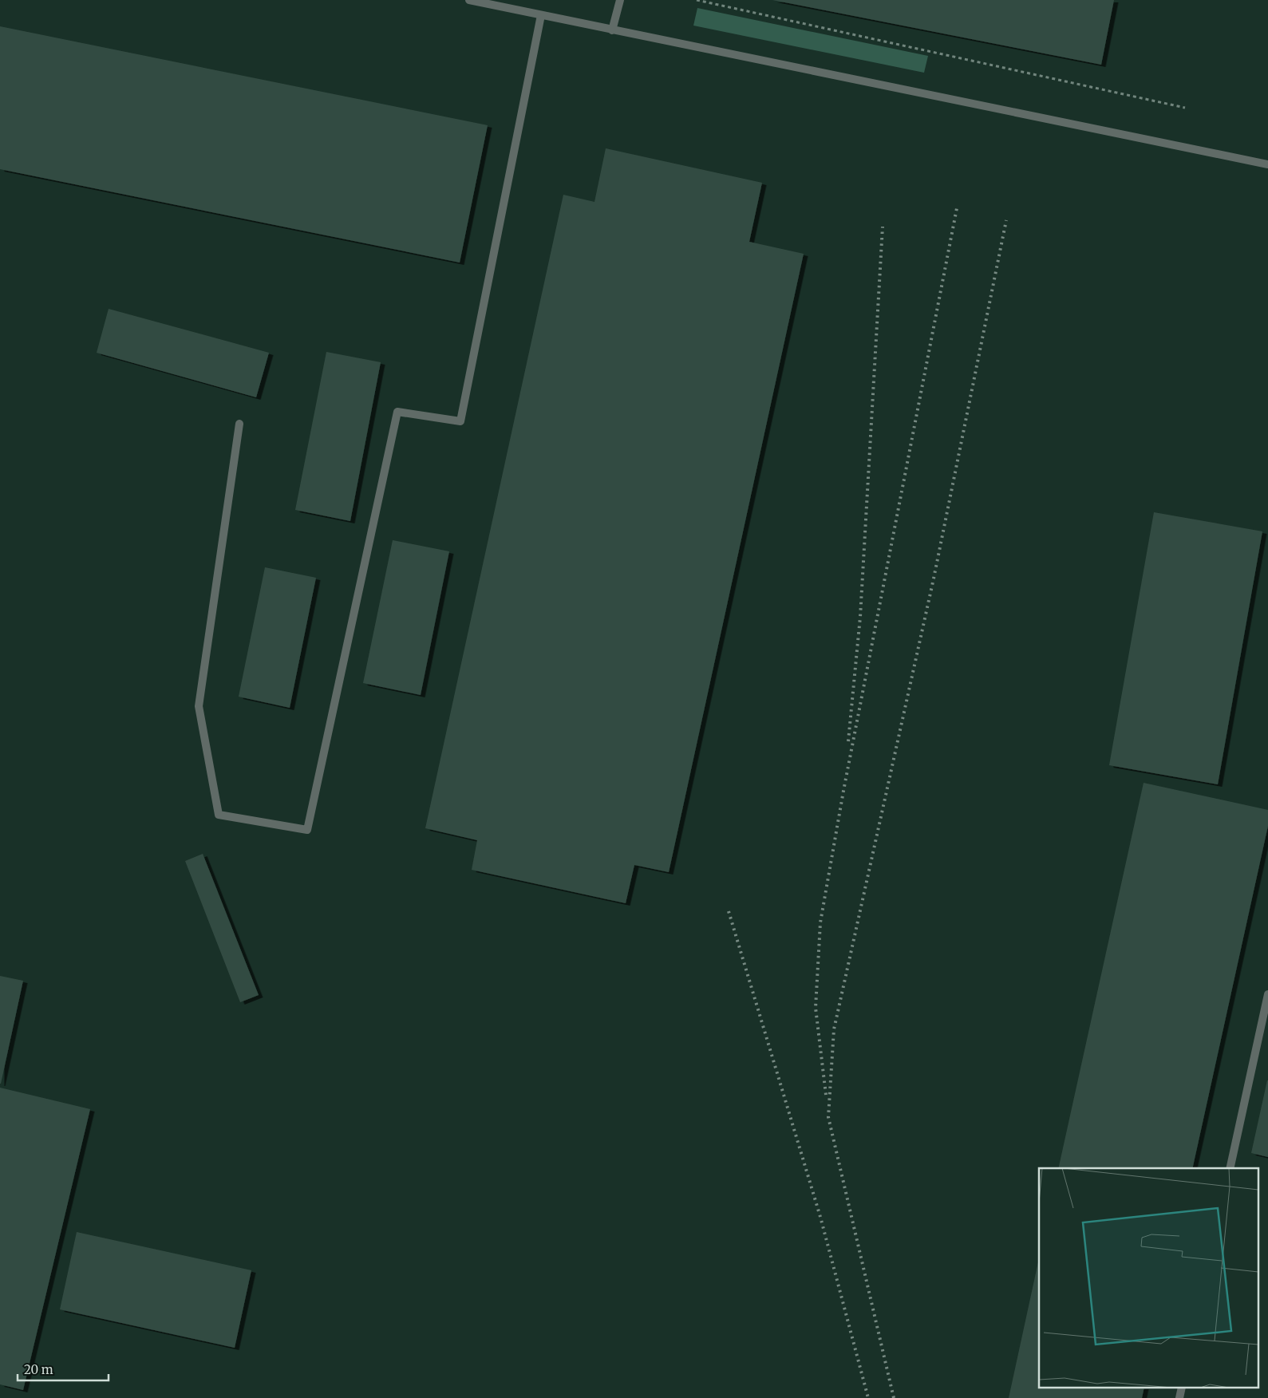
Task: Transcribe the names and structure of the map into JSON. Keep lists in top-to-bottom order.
{
  "scale_bar": "20 m"
}
